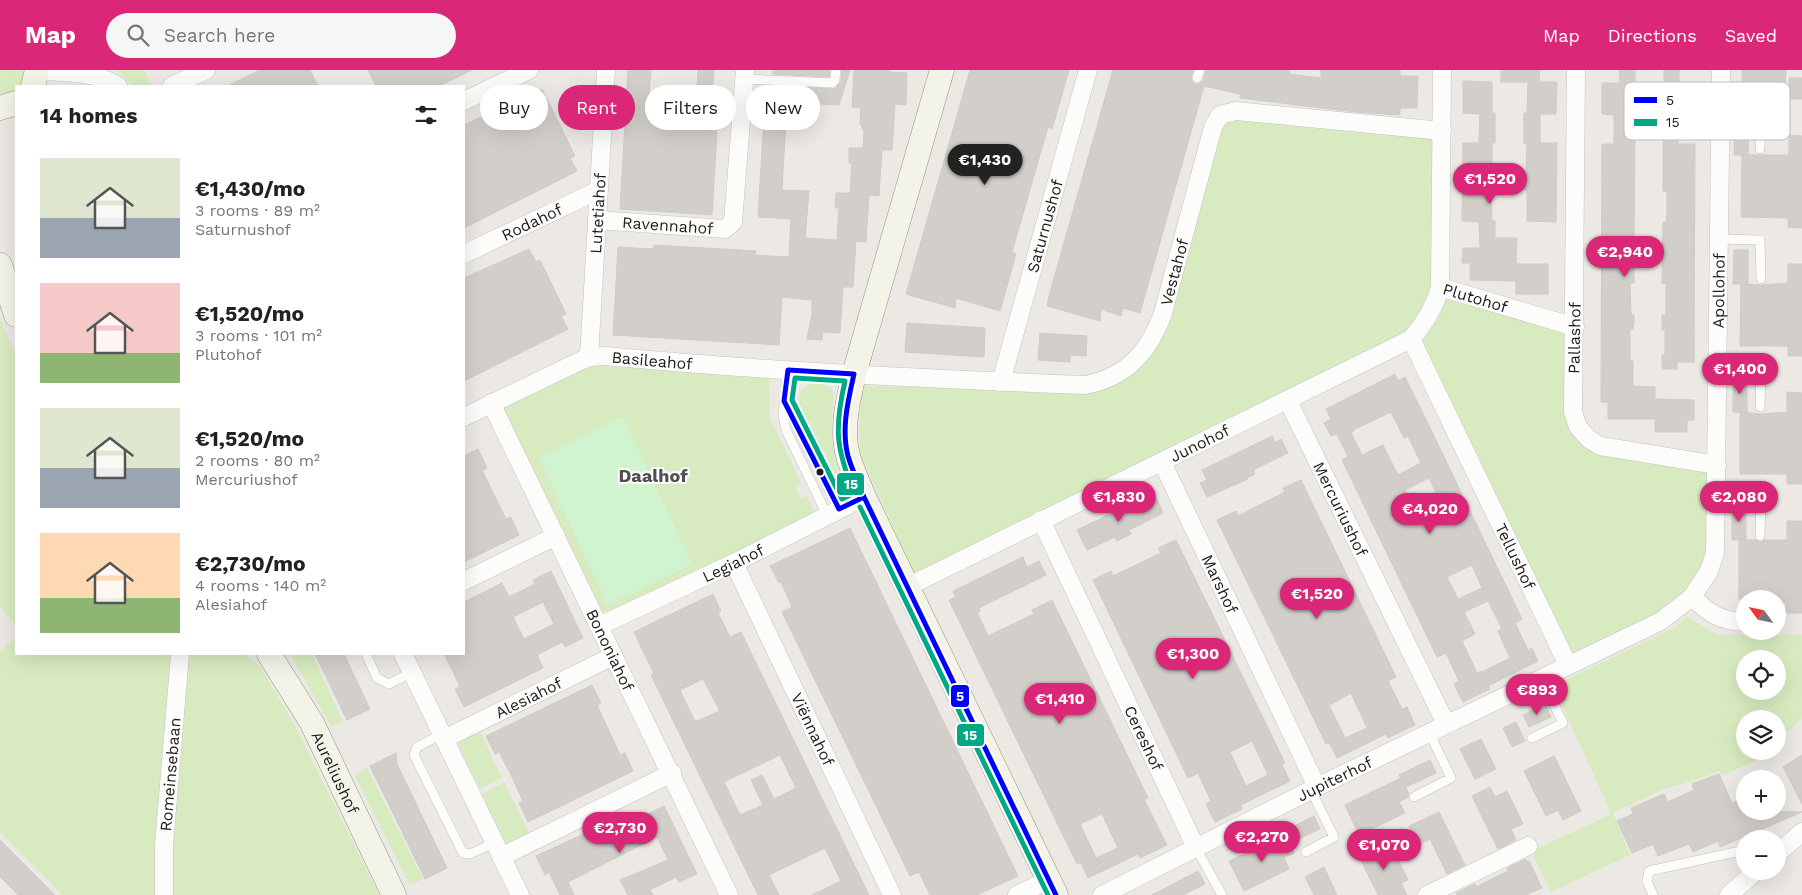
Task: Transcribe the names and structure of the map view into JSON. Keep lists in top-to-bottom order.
{
  "streets": {
    "street": [
      "Lutetiahof",
      "Rodahof",
      "Ravennahof",
      "Saturnushof",
      "Vestahof",
      "Apollohof",
      "Plutohof",
      "Pallashof",
      "Basileahof",
      "Junohof",
      "Mercuriushof",
      "Tellushof",
      "Legiahof",
      "Marshof",
      "Bononiahof",
      "Alesiahof",
      "Viënnahof",
      "Cereshof",
      "Aureliushof",
      "Romeinsebaan",
      "Jupiterhof"
    ]
  },
  "crossings": [
    ["Lutetiahof", "Rodahof"],
    ["Lutetiahof", "Ravennahof"],
    ["Lutetiahof", "Basileahof"],
    ["Saturnushof", "Vestahof"],
    ["Vestahof", "Plutohof"],
    ["Vestahof", "Basileahof"],
    ["Apollohof", "Pallashof"],
    ["Apollohof", "Tellushof"],
    ["Apollohof", "Jupiterhof"],
    ["Plutohof", "Pallashof"],
    ["Plutohof", "Junohof"],
    ["Basileahof", "Bononiahof"],
    ["Junohof", "Mercuriushof"],
    ["Junohof", "Tellushof"],
    ["Junohof", "Marshof"],
    ["Junohof", "Cereshof"],
    ["Mercuriushof", "Jupiterhof"],
    ["Tellushof", "Jupiterhof"],
    ["Legiahof", "Bononiahof"],
    ["Legiahof", "Viënnahof"],
    ["Marshof", "Jupiterhof"],
    ["Bononiahof", "Alesiahof"],
    ["Cereshof", "Jupiterhof"]
  ],
  "districts": ["Daalhof"],
  "lines": ["transit line 5", "transit line 15"],
  "legend": ["5", "15"],
  "north": "top left",
  "page": {
    "header": "Map",
    "search": "Search here",
    "nav": ["Map", "Directions", "Saved"],
    "chip": [
      "Buy",
      "Rent",
      "Filters",
      "New"
    ],
    "heading": "14 homes",
    "price": [
      "€1,430",
      "€1,520",
      "€2,940",
      "€1,400",
      "€1,830",
      "€2,080",
      "€4,020",
      "€1,520",
      "€1,300",
      "€893",
      "€1,410",
      "€2,730",
      "€2,270",
      "€1,070"
    ],
    "list": [
      {
        "name": "€1,430/mo",
        "note": "3 rooms · 89 m² · Saturnushof"
      },
      {
        "name": "€1,520/mo",
        "note": "3 rooms · 101 m² · Plutohof"
      },
      {
        "name": "€1,520/mo",
        "note": "2 rooms · 80 m² · Mercuriushof"
      },
      {
        "name": "€2,730/mo",
        "note": "4 rooms · 140 m² · Alesiahof"
      }
    ],
    "map_buttons": ["+", "−"]
  }
}
